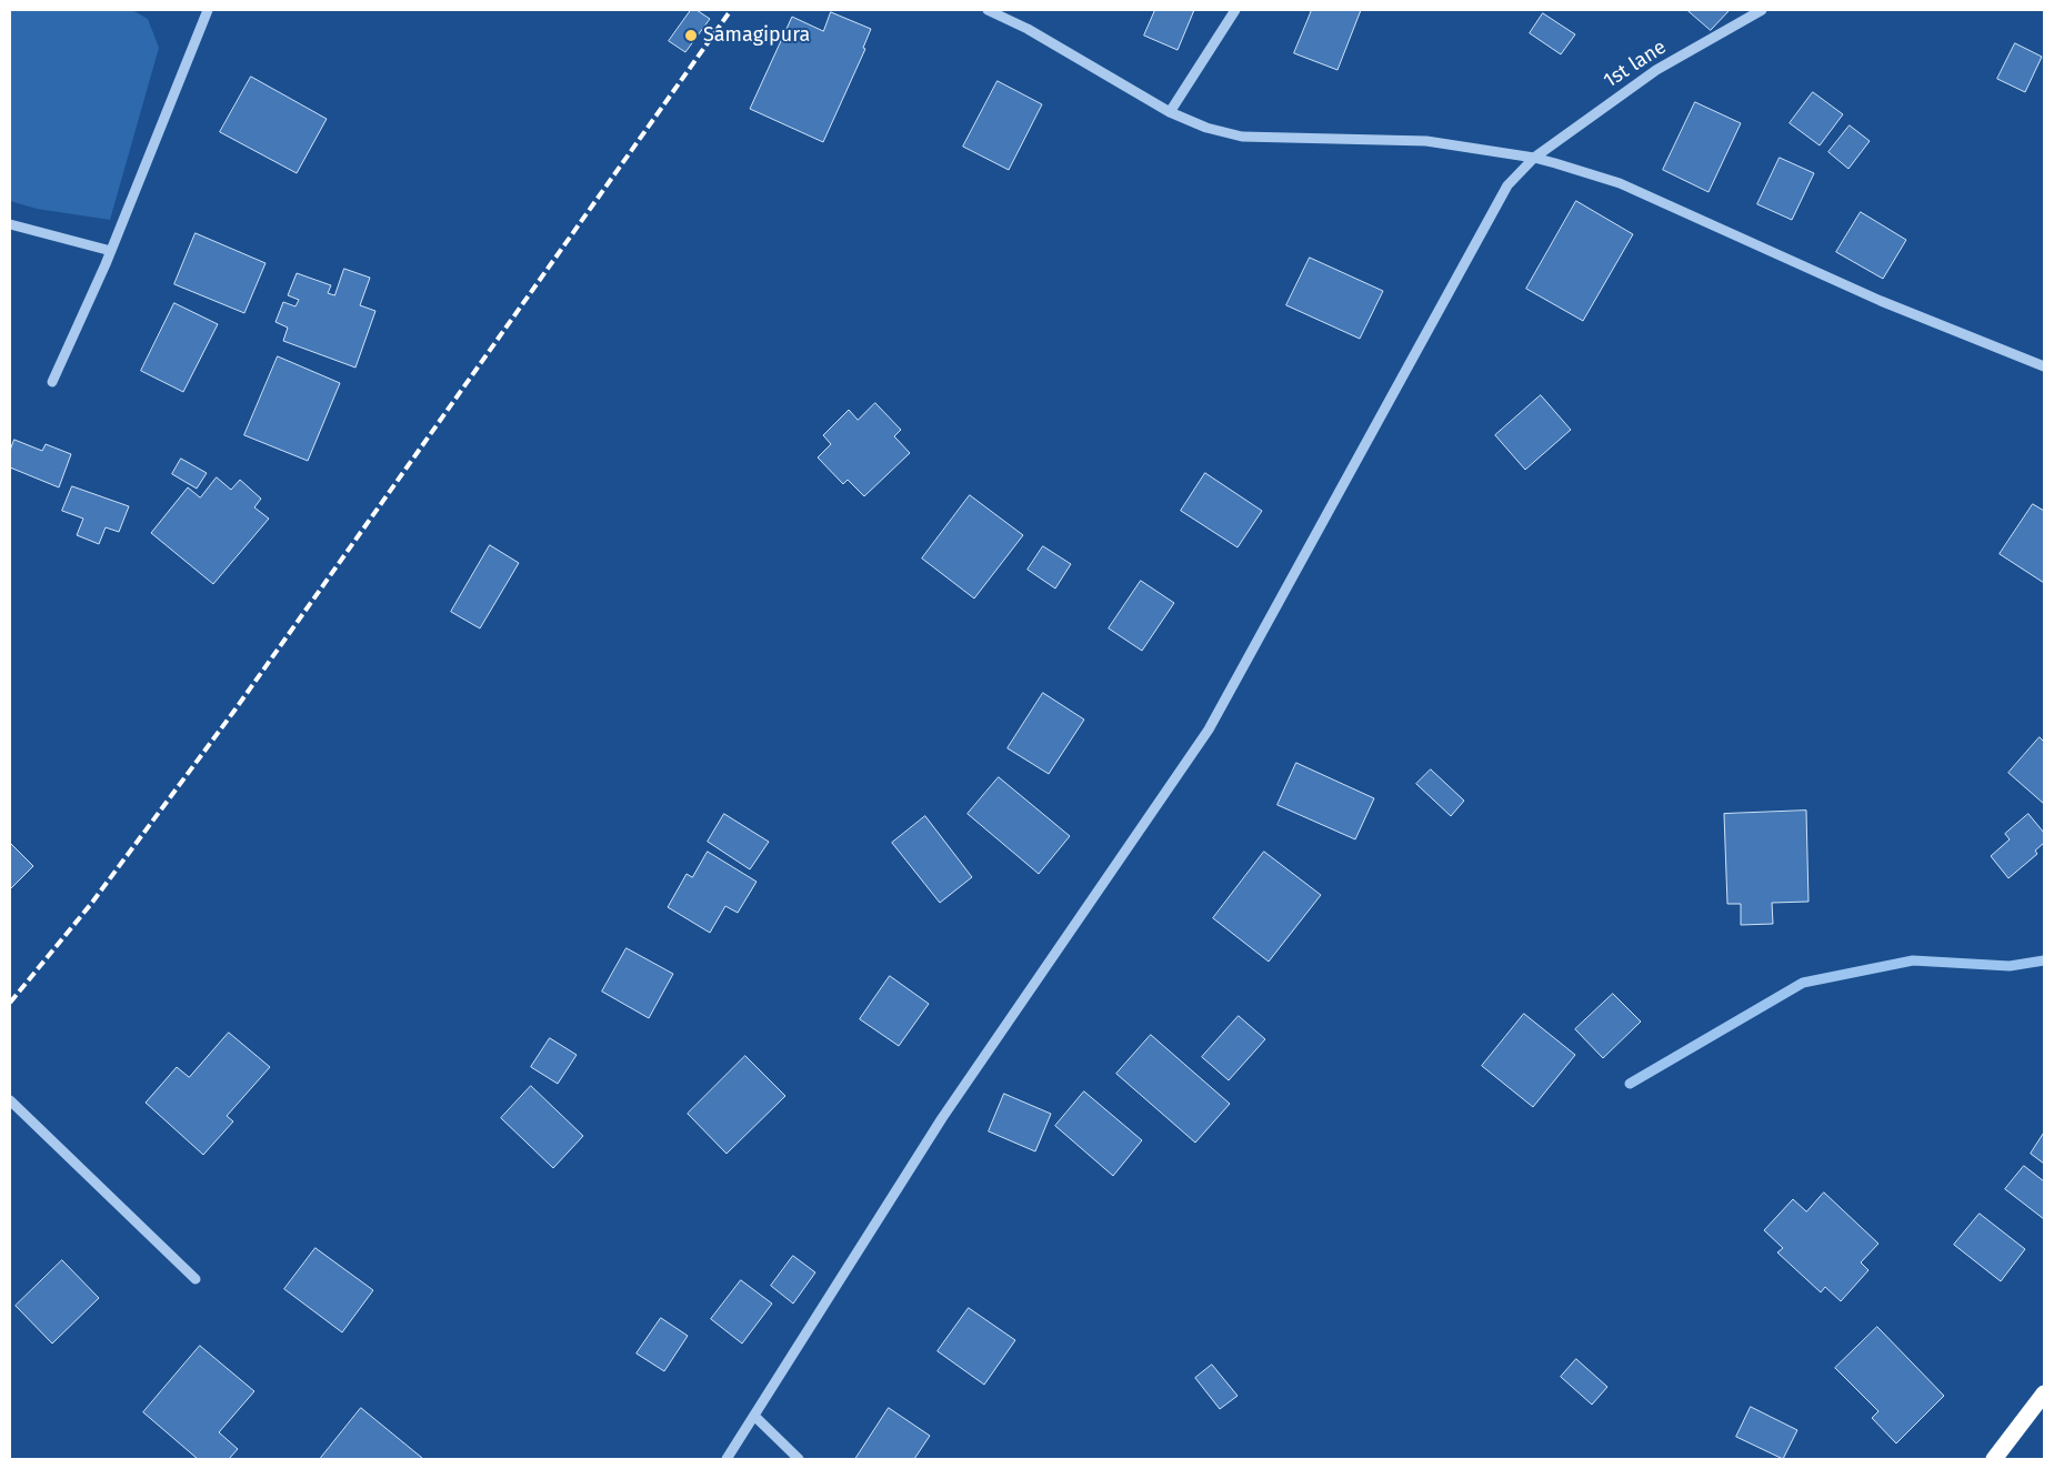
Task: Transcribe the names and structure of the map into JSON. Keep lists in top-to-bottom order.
{
  "streets": {
    "street": ["1st lane"]
  },
  "places": ["Samagipura"]
}
